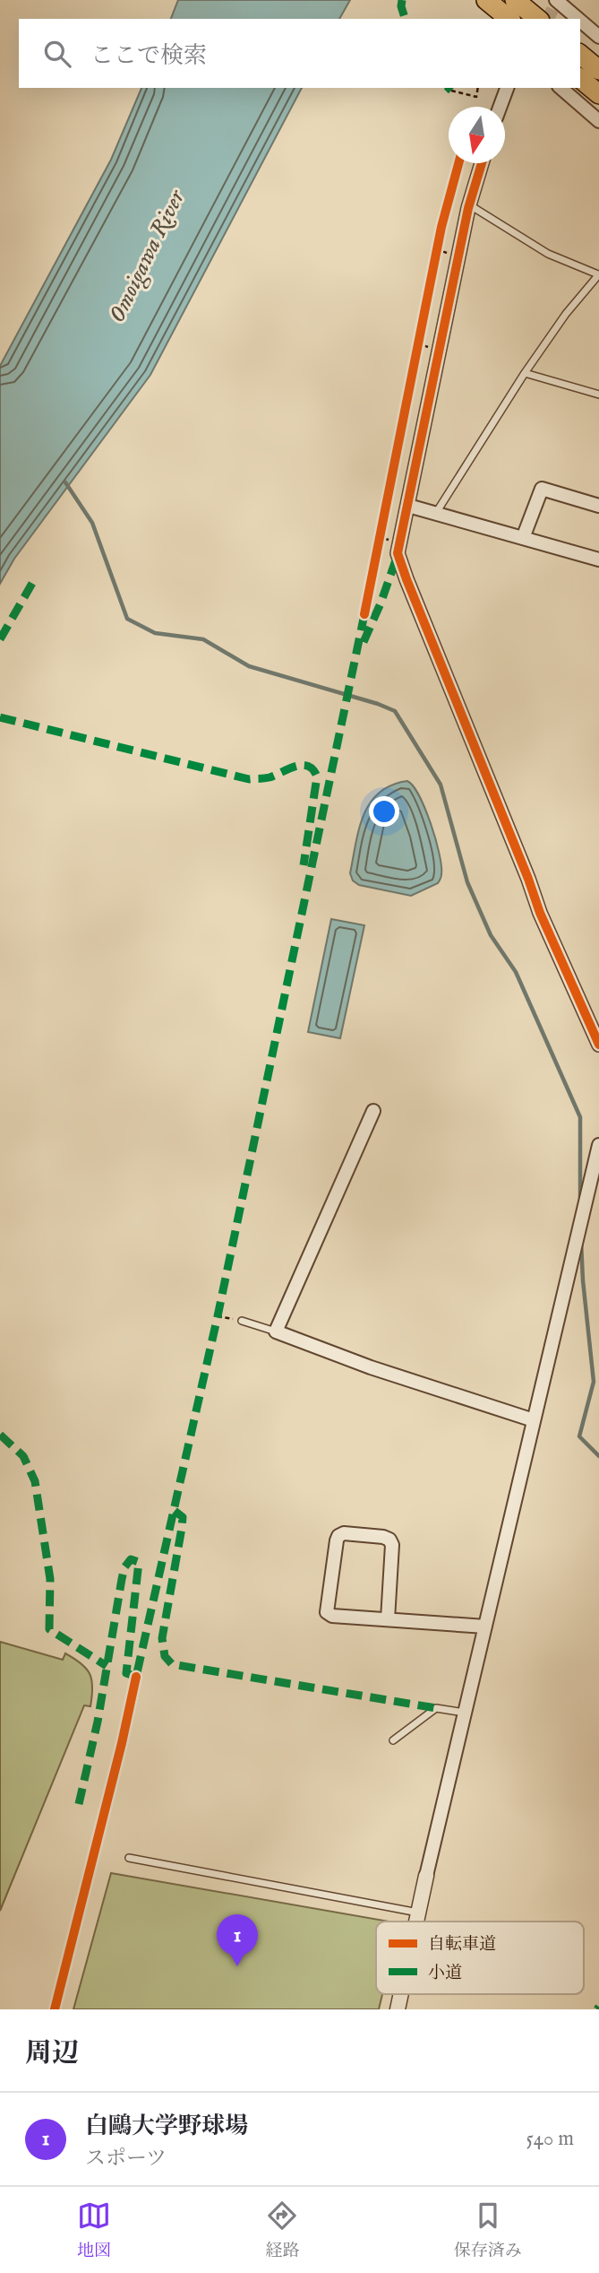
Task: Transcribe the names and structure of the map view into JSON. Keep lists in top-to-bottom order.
{
  "water": ["Omoigawa River"],
  "legend": ["自転車道", "小道"],
  "north": "bottom",
  "page": {
    "search": "ここで検索",
    "pins": "1",
    "heading": "周辺",
    "list": [
      {
        "mark": "1",
        "name": "白鷗大学野球場",
        "note": "スポーツ",
        "value": "540 m"
      }
    ],
    "nav": ["地図", "経路", "保存済み"]
  }
}
